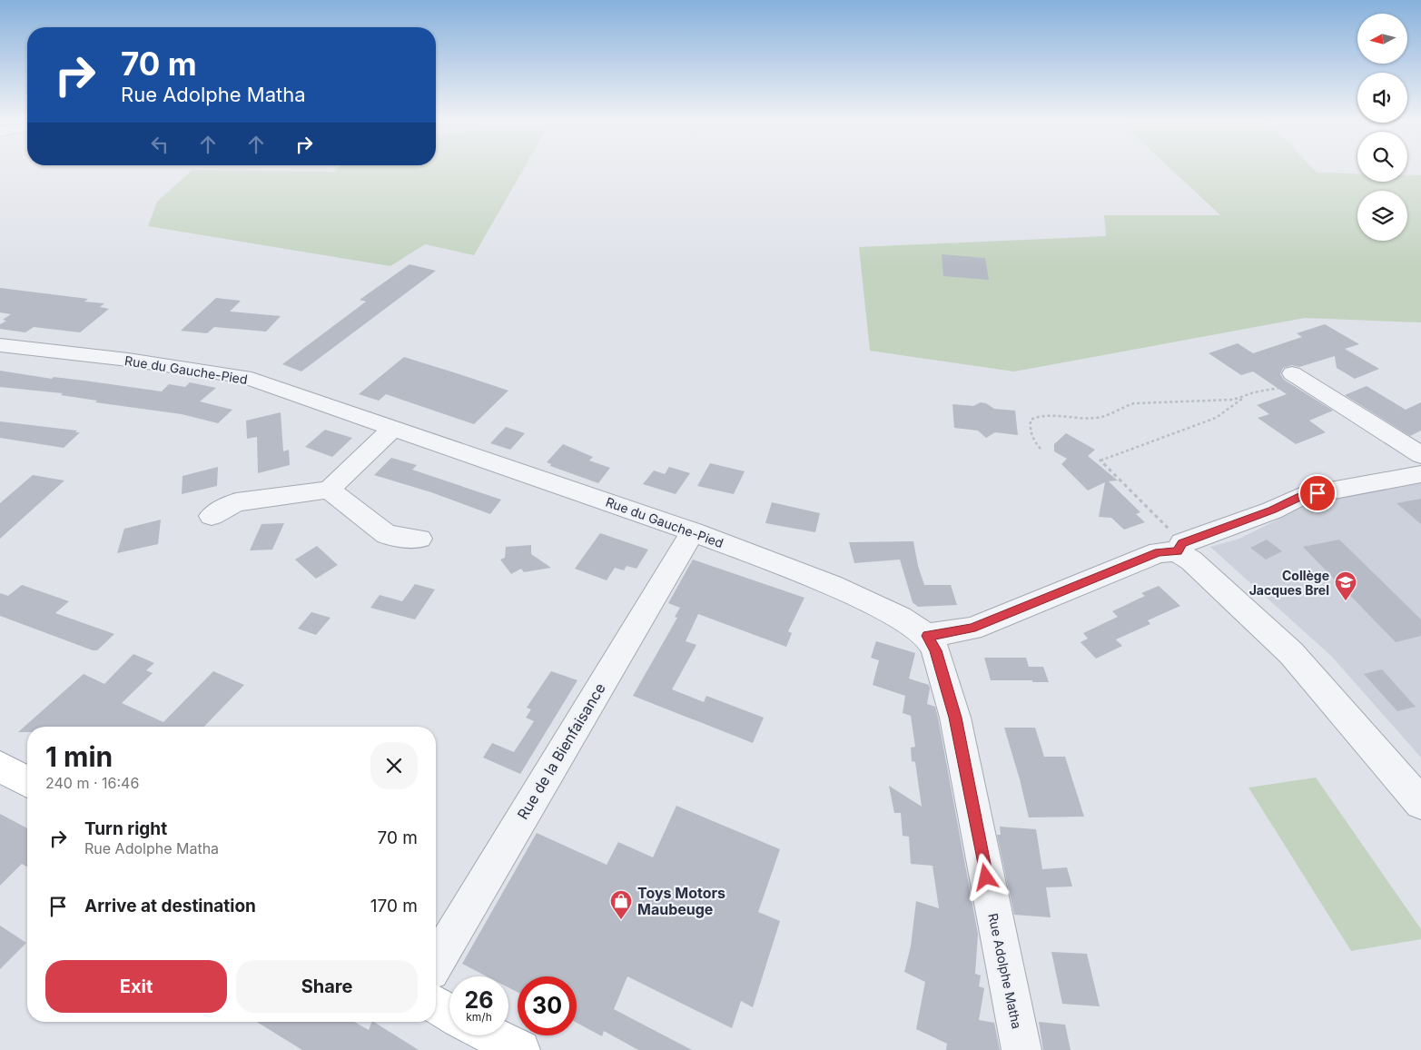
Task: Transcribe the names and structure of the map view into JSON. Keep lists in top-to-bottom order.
{
  "streets": {
    "street": ["Rue du Gauche-Pied", "Rue de la Bienfaisance", "Rue Adolphe Matha"]
  },
  "crossings": [
    ["Rue du Gauche-Pied", "Rue de la Bienfaisance"],
    ["Rue du Gauche-Pied", "Rue Adolphe Matha"]
  ],
  "places": {
    "school or university": ["Collège Jacques Brel"],
    "shop": ["Toys Motors Maubeuge"]
  },
  "north": "left",
  "page": {
    "turn": ["70 m", "Rue Adolphe Matha"],
    "heading": ["1 min", "240 m · 16:46"],
    "list": [
      {
        "name": "Turn right",
        "note": "Rue Adolphe Matha",
        "value": "70 m"
      },
      {
        "name": "Arrive at destination",
        "value": "170 m"
      }
    ],
    "buttons": ["Exit", "Share"],
    "speed": "26 km/h",
    "limit": "30"
  }
}
